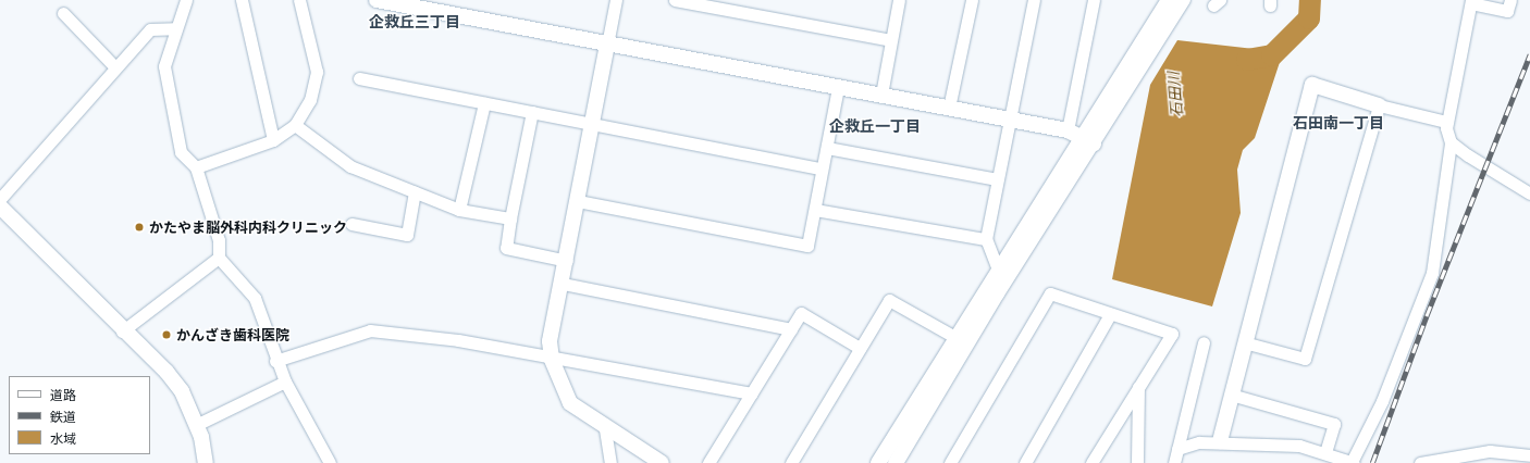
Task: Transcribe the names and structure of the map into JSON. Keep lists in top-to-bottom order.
{
  "districts": ["企救丘三丁目", "石田南一丁目", "企救丘一丁目"],
  "water": ["石田川"],
  "places": ["かたやま脳外科内科クリニック", "かんざき歯科医院"],
  "legend": ["道路", "鉄道", "水域"]
}
